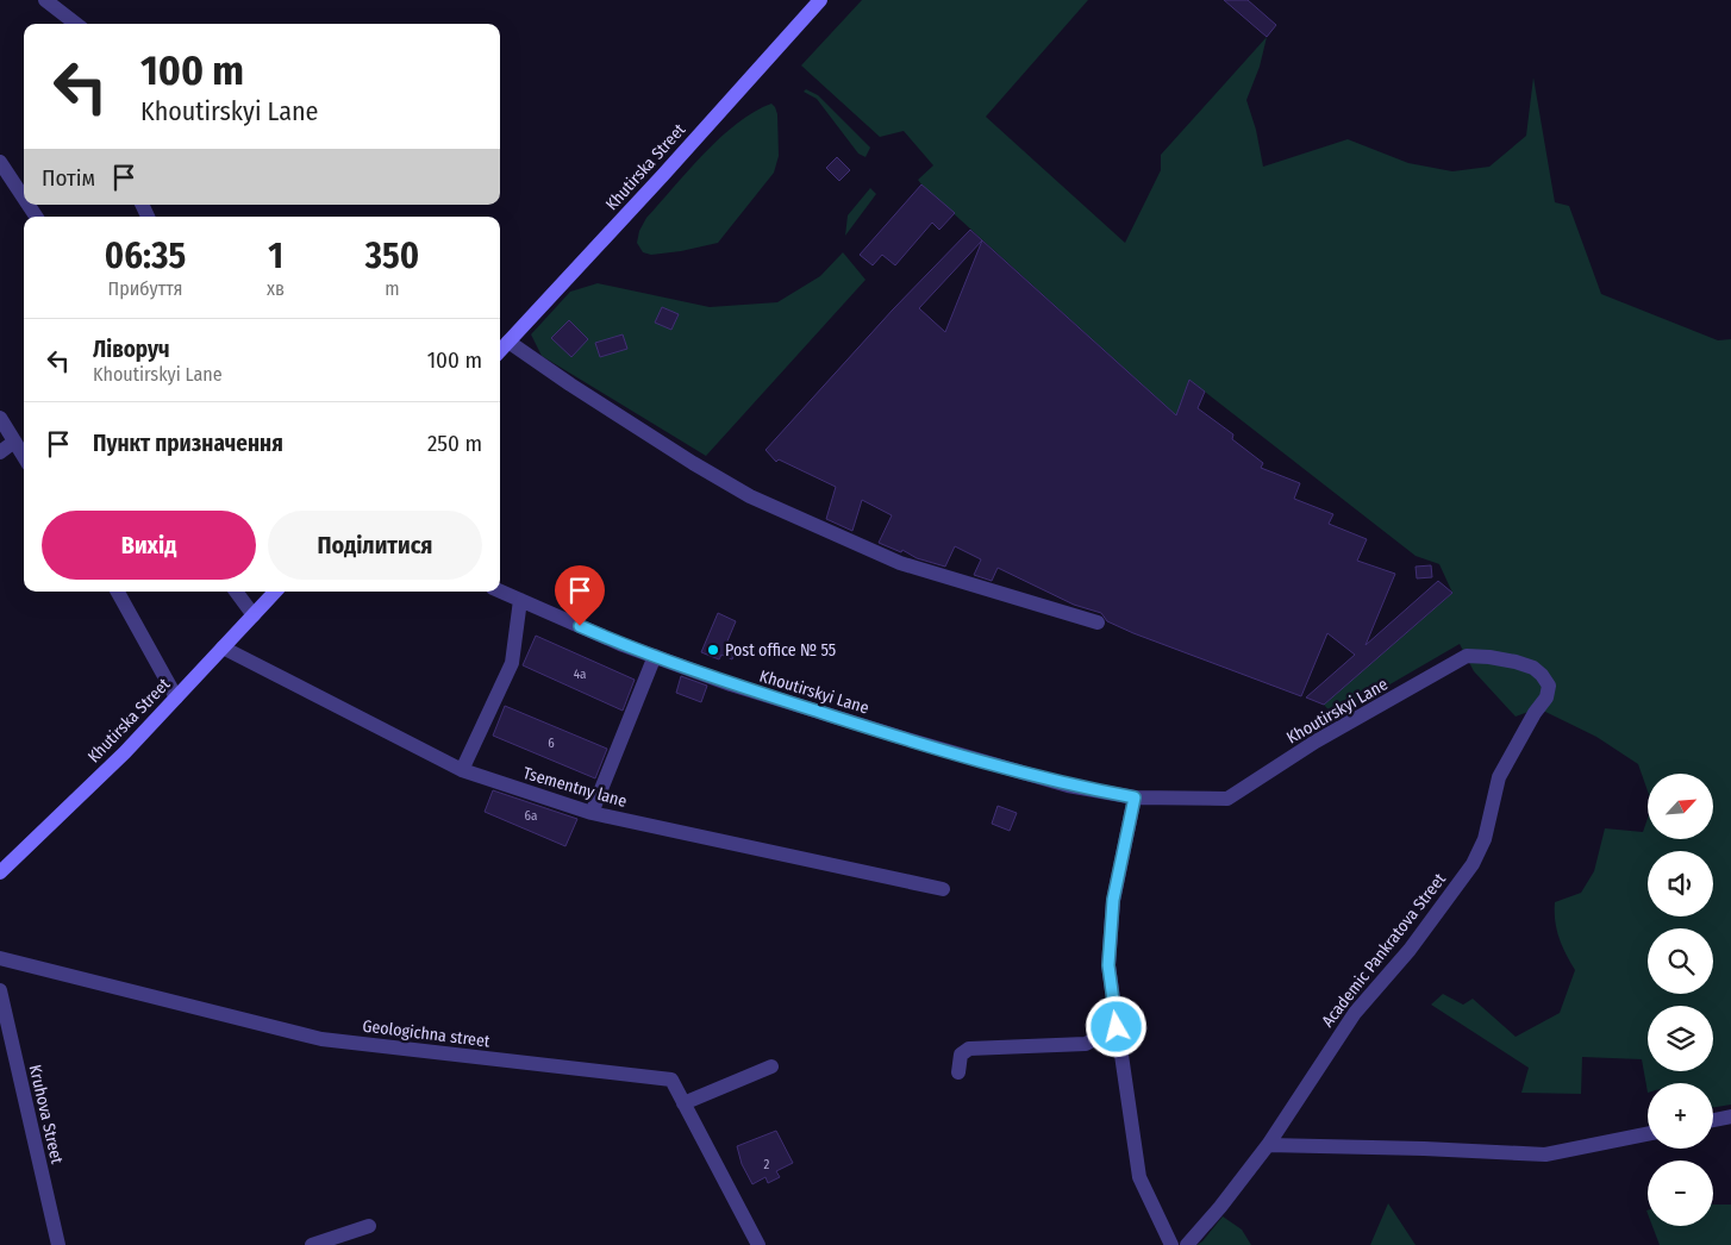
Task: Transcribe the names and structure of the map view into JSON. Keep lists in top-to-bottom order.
{
  "streets": {
    "main road": ["Khutirska Street"],
    "street": [
      "Khoutirskyi Lane",
      "Tsementny lane",
      "Academic Pankratova Street",
      "Geologichna street",
      "Kruhova Street"
    ]
  },
  "crossings": [
    ["Khutirska Street", "Tsementny lane"],
    ["Khoutirskyi Lane", "Academic Pankratova Street"]
  ],
  "places": ["Post office № 55"],
  "house_numbers": [
    "4а",
    "6",
    "6а",
    "2"
  ],
  "north": "top right",
  "page": {
    "turn": ["100 m", "Khoutirskyi Lane"],
    "then": "Потім",
    "eta": [
      "06:35",
      "Прибуття",
      "1",
      "хв",
      "350",
      "m"
    ],
    "list": [
      {
        "name": "Ліворуч",
        "note": "Khoutirskyi Lane",
        "value": "100 m"
      },
      {
        "name": "Пункт призначення",
        "value": "250 m"
      }
    ],
    "buttons": ["Вихід", "Поділитися"],
    "map_buttons": ["+", "−"]
  }
}
